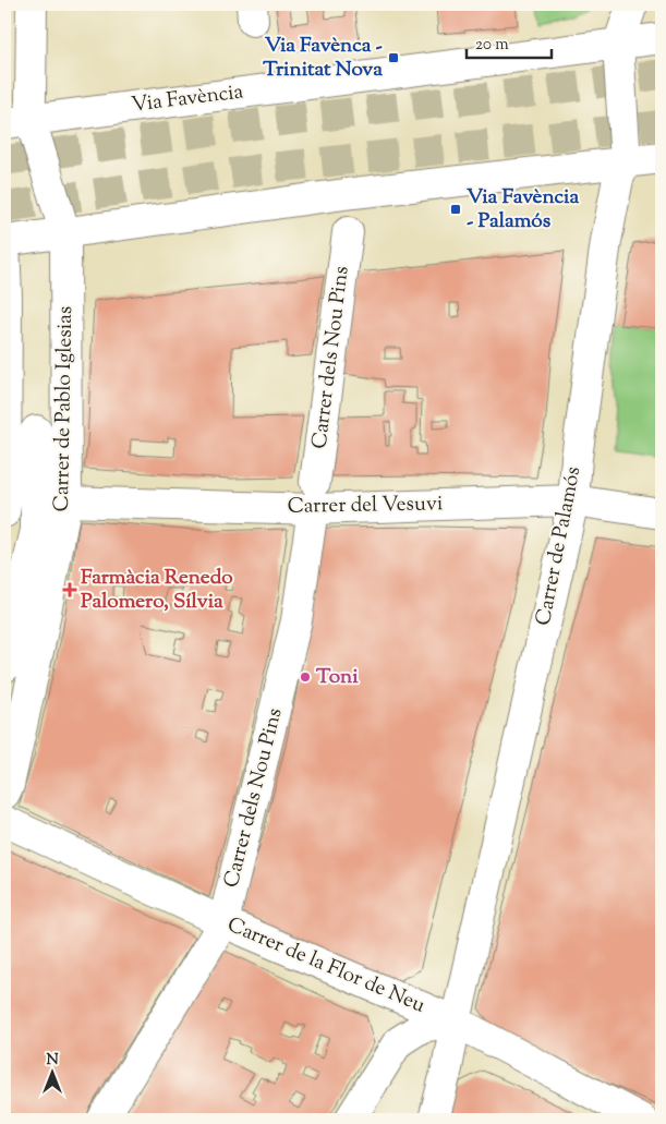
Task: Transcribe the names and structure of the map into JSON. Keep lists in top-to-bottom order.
{
  "streets": {
    "street": [
      "Via Favència",
      "Carrer dels Nou Pins",
      "Carrer de Pablo Iglesias",
      "Carrer del Vesuvi",
      "Carrer de Palamós",
      "Carrer de la Flor de Neu"
    ]
  },
  "crossings": [
    ["Via Favència", "Carrer de Pablo Iglesias"],
    ["Via Favència", "Carrer de Palamós"],
    ["Carrer dels Nou Pins", "Carrer del Vesuvi"],
    ["Carrer dels Nou Pins", "Carrer de la Flor de Neu"],
    ["Carrer de Pablo Iglesias", "Carrer del Vesuvi"],
    ["Carrer del Vesuvi", "Carrer de Palamós"],
    ["Carrer de Palamós", "Carrer de la Flor de Neu"]
  ],
  "places": {
    "transit": ["Via Favènca - Trinitat Nova", "Via Favència - Palamós"],
    "health": ["Farmàcia Renedo Palomero, Sílvia"],
    "other": ["Toni"]
  },
  "scale_bar": "20 m",
  "north": "top"
}
